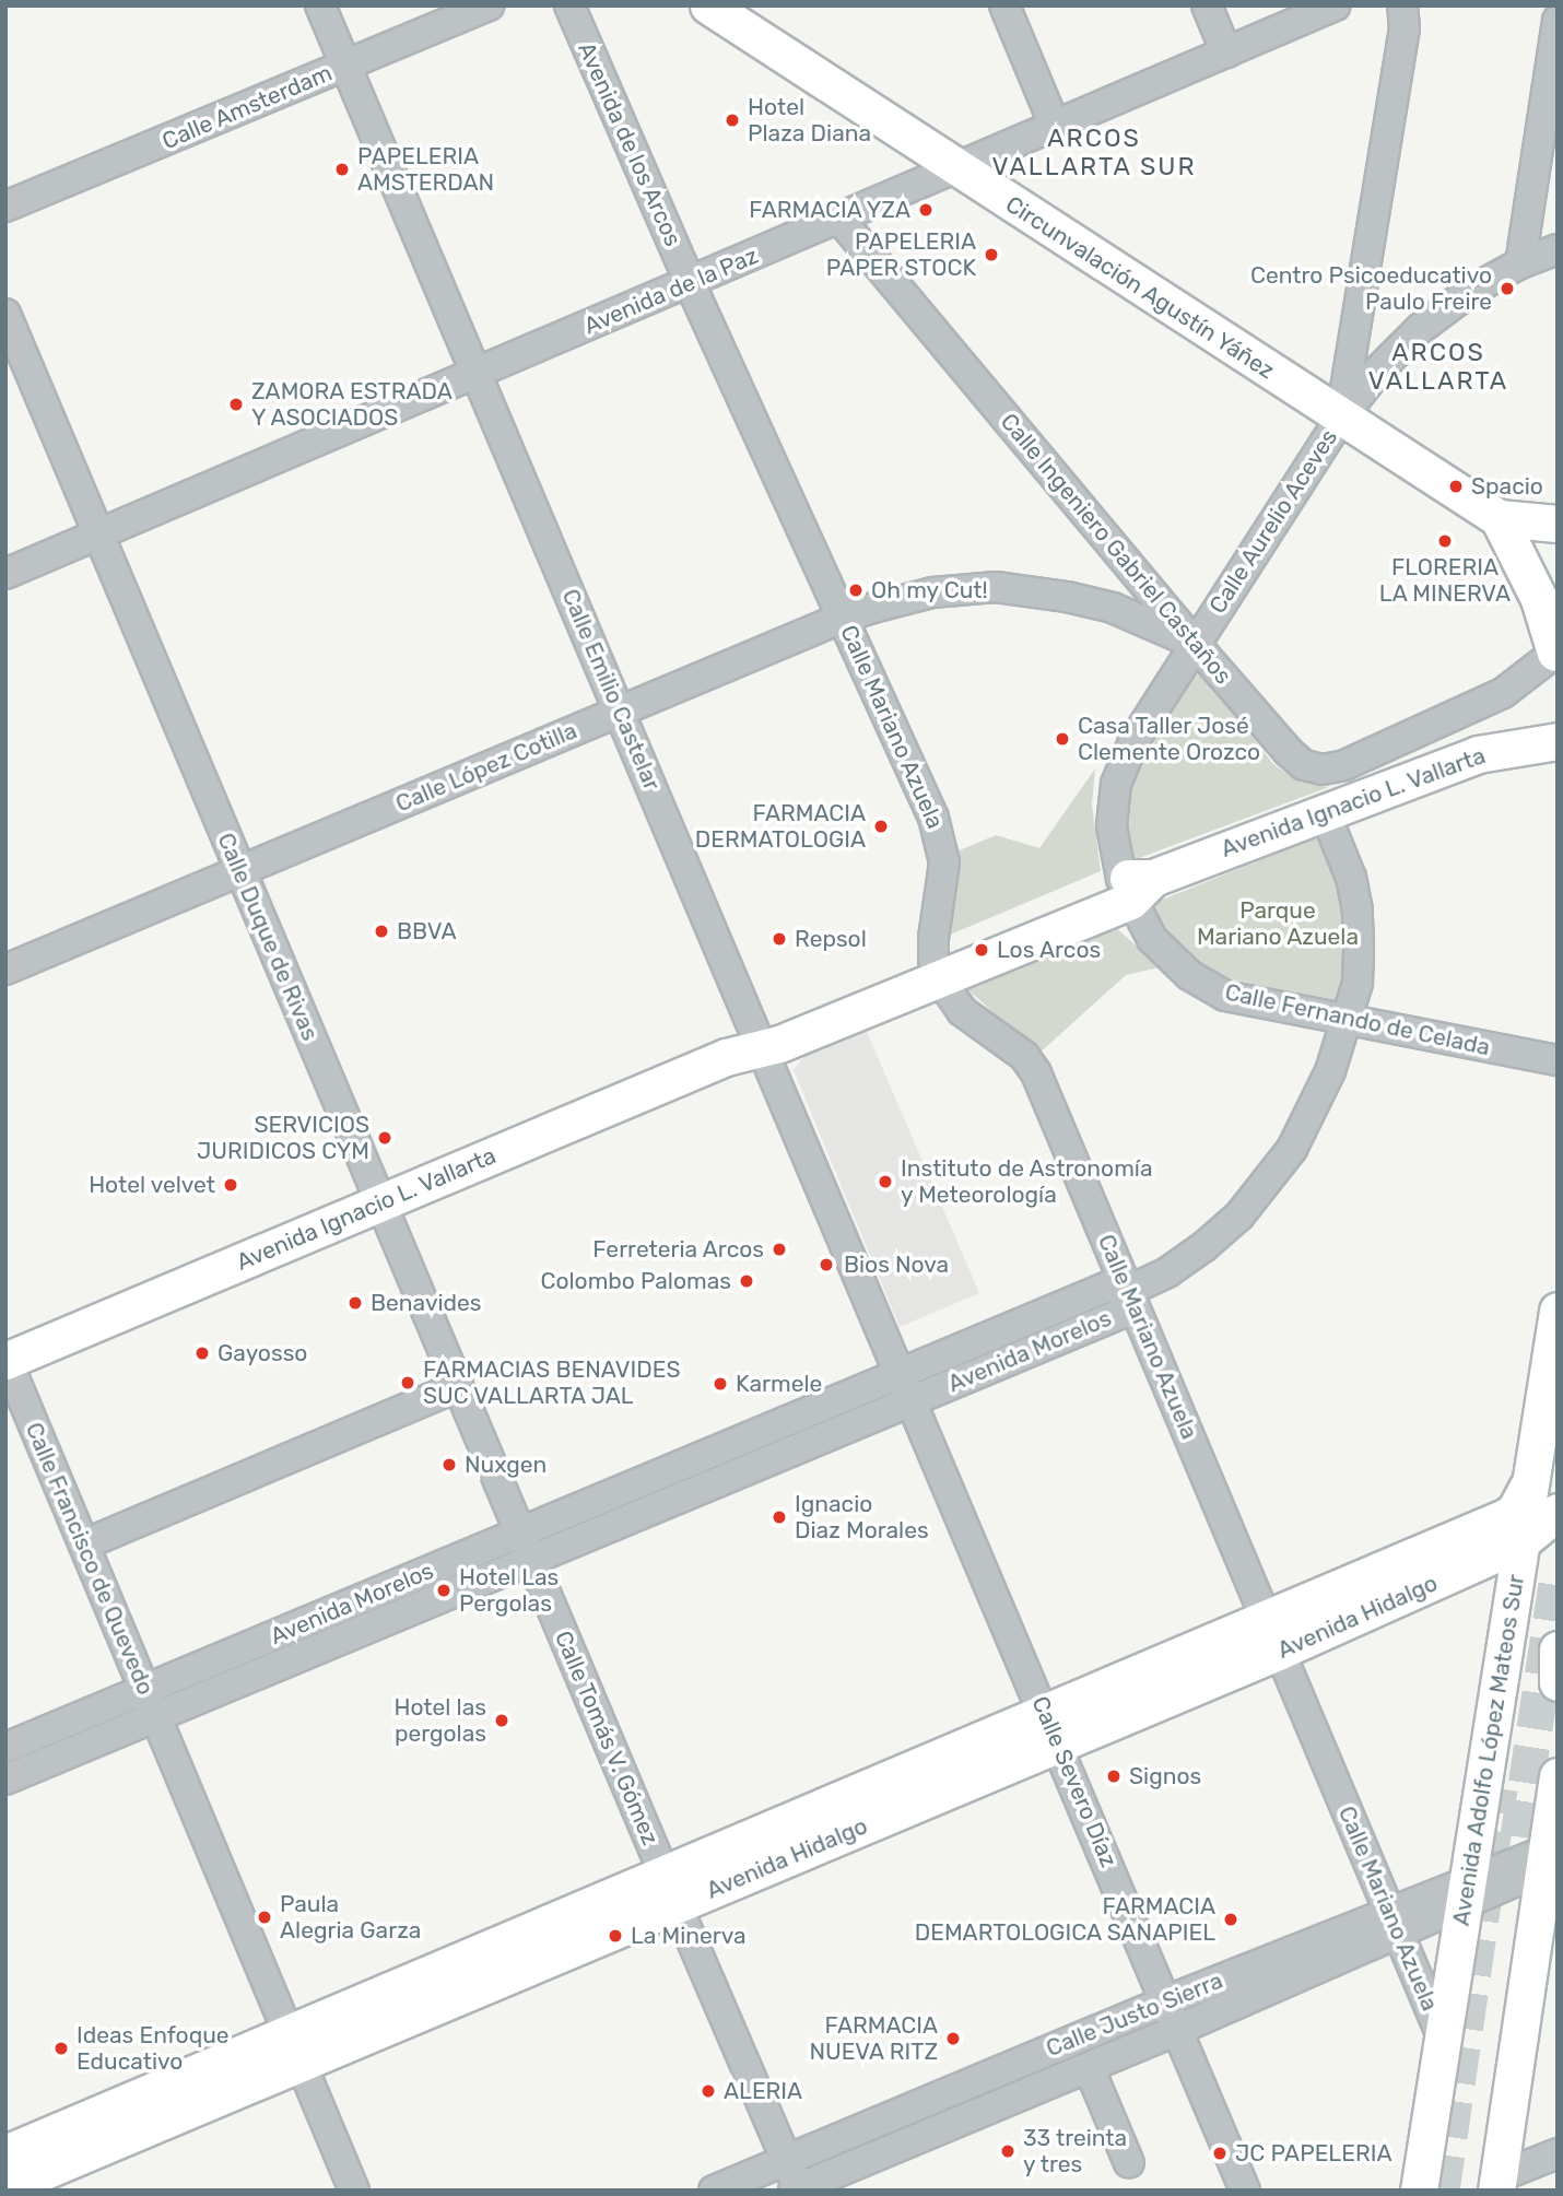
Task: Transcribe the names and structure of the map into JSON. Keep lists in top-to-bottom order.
{
  "streets": {
    "main road": [
      "Circunvalación Agustín Yáñez",
      "Avenida Ignacio L. Vallarta",
      "Avenida Hidalgo",
      "Avenida Adolfo López Mateos Sur"
    ],
    "street": [
      "Calle Amsterdam",
      "Avenida de los Arcos",
      "Avenida de la Paz",
      "Calle Aurelio Aceves",
      "Calle Ingeniero Gabriel Castaños",
      "Calle Emilio Castelar",
      "Calle Mariano Azuela",
      "Calle López Cotilla",
      "Calle Duque de Rivas",
      "Calle Fernando de Celada",
      "Avenida Morelos",
      "Calle Francisco de Quevedo",
      "Calle Tomás V. Gómez",
      "Calle Severo Díaz",
      "Calle Justo Sierra"
    ]
  },
  "crossings": [
    ["Calle Amsterdam", "Calle Emilio Castelar"],
    ["Avenida de los Arcos", "Avenida de la Paz"],
    ["Avenida de los Arcos", "Calle Mariano Azuela"],
    ["Circunvalación Agustín Yáñez", "Avenida de la Paz"],
    ["Circunvalación Agustín Yáñez", "Calle Aurelio Aceves"],
    ["Avenida de la Paz", "Calle Ingeniero Gabriel Castaños"],
    ["Avenida de la Paz", "Calle Emilio Castelar"],
    ["Avenida de la Paz", "Calle Mariano Azuela"],
    ["Avenida de la Paz", "Calle Duque de Rivas"],
    ["Calle Aurelio Aceves", "Calle Ingeniero Gabriel Castaños"],
    ["Calle Aurelio Aceves", "Calle López Cotilla"],
    ["Calle Aurelio Aceves", "Avenida Ignacio L. Vallarta"],
    ["Calle Aurelio Aceves", "Calle Fernando de Celada"],
    ["Calle Ingeniero Gabriel Castaños", "Calle López Cotilla"],
    ["Calle Emilio Castelar", "Calle López Cotilla"],
    ["Calle Emilio Castelar", "Avenida Ignacio L. Vallarta"],
    ["Calle Emilio Castelar", "Avenida Morelos"],
    ["Calle Emilio Castelar", "Calle Severo Díaz"],
    ["Calle Mariano Azuela", "Calle López Cotilla"],
    ["Calle Mariano Azuela", "Avenida Ignacio L. Vallarta"],
    ["Calle Mariano Azuela", "Avenida Morelos"],
    ["Calle Mariano Azuela", "Avenida Hidalgo"],
    ["Calle Mariano Azuela", "Avenida Adolfo López Mateos Sur"],
    ["Calle Mariano Azuela", "Calle Justo Sierra"],
    ["Calle López Cotilla", "Calle Duque de Rivas"],
    ["Avenida Ignacio L. Vallarta", "Calle Duque de Rivas"],
    ["Avenida Ignacio L. Vallarta", "Calle Fernando de Celada"],
    ["Avenida Ignacio L. Vallarta", "Calle Francisco de Quevedo"],
    ["Calle Duque de Rivas", "Avenida Morelos"],
    ["Calle Duque de Rivas", "Calle Tomás V. Gómez"],
    ["Avenida Morelos", "Calle Francisco de Quevedo"],
    ["Avenida Morelos", "Calle Tomás V. Gómez"],
    ["Avenida Morelos", "Calle Severo Díaz"],
    ["Calle Francisco de Quevedo", "Avenida Hidalgo"],
    ["Avenida Hidalgo", "Calle Tomás V. Gómez"],
    ["Avenida Hidalgo", "Avenida Adolfo López Mateos Sur"],
    ["Avenida Hidalgo", "Calle Severo Díaz"],
    ["Calle Tomás V. Gómez", "Calle Justo Sierra"],
    ["Avenida Adolfo López Mateos Sur", "Calle Justo Sierra"],
    ["Calle Severo Díaz", "Calle Justo Sierra"]
  ],
  "districts": ["ARCOS VALLARTA SUR", "ARCOS VALLARTA"],
  "parks": ["Parque Mariano Azuela"],
  "places": [
    "Hotel Plaza Diana",
    "PAPELERIA AMSTERDAN",
    "FARMACIA YZA",
    "PAPELERIA PAPER STOCK",
    "Centro Psicoeducativo Paulo Freire",
    "ZAMORA ESTRADA Y ASOCIADOS",
    "Spacio",
    "FLORERIA LA MINERVA",
    "Oh my Cut!",
    "Casa Taller José Clemente Orozco",
    "FARMACIA DERMATOLOGIA",
    "BBVA",
    "Repsol",
    "Los Arcos",
    "SERVICIOS JURIDICOS CYM",
    "Instituto de Astronomía y Meteorología",
    "Hotel velvet",
    "Ferreteria Arcos",
    "Bios Nova",
    "Colombo Palomas",
    "Benavides",
    "Gayosso",
    "FARMACIAS BENAVIDES SUC VALLARTA JAL",
    "Karmele",
    "Nuxgen",
    "Ignacio Diaz Morales",
    "Hotel Las Pergolas",
    "Hotel las pergolas",
    "Signos",
    "Paula Alegria Garza",
    "FARMACIA DEMARTOLOGICA SANAPIEL",
    "La Minerva",
    "FARMACIA NUEVA RITZ",
    "Ideas Enfoque Educativo",
    "ALERIA",
    "33 treinta y tres",
    "JC PAPELERIA"
  ]
}
